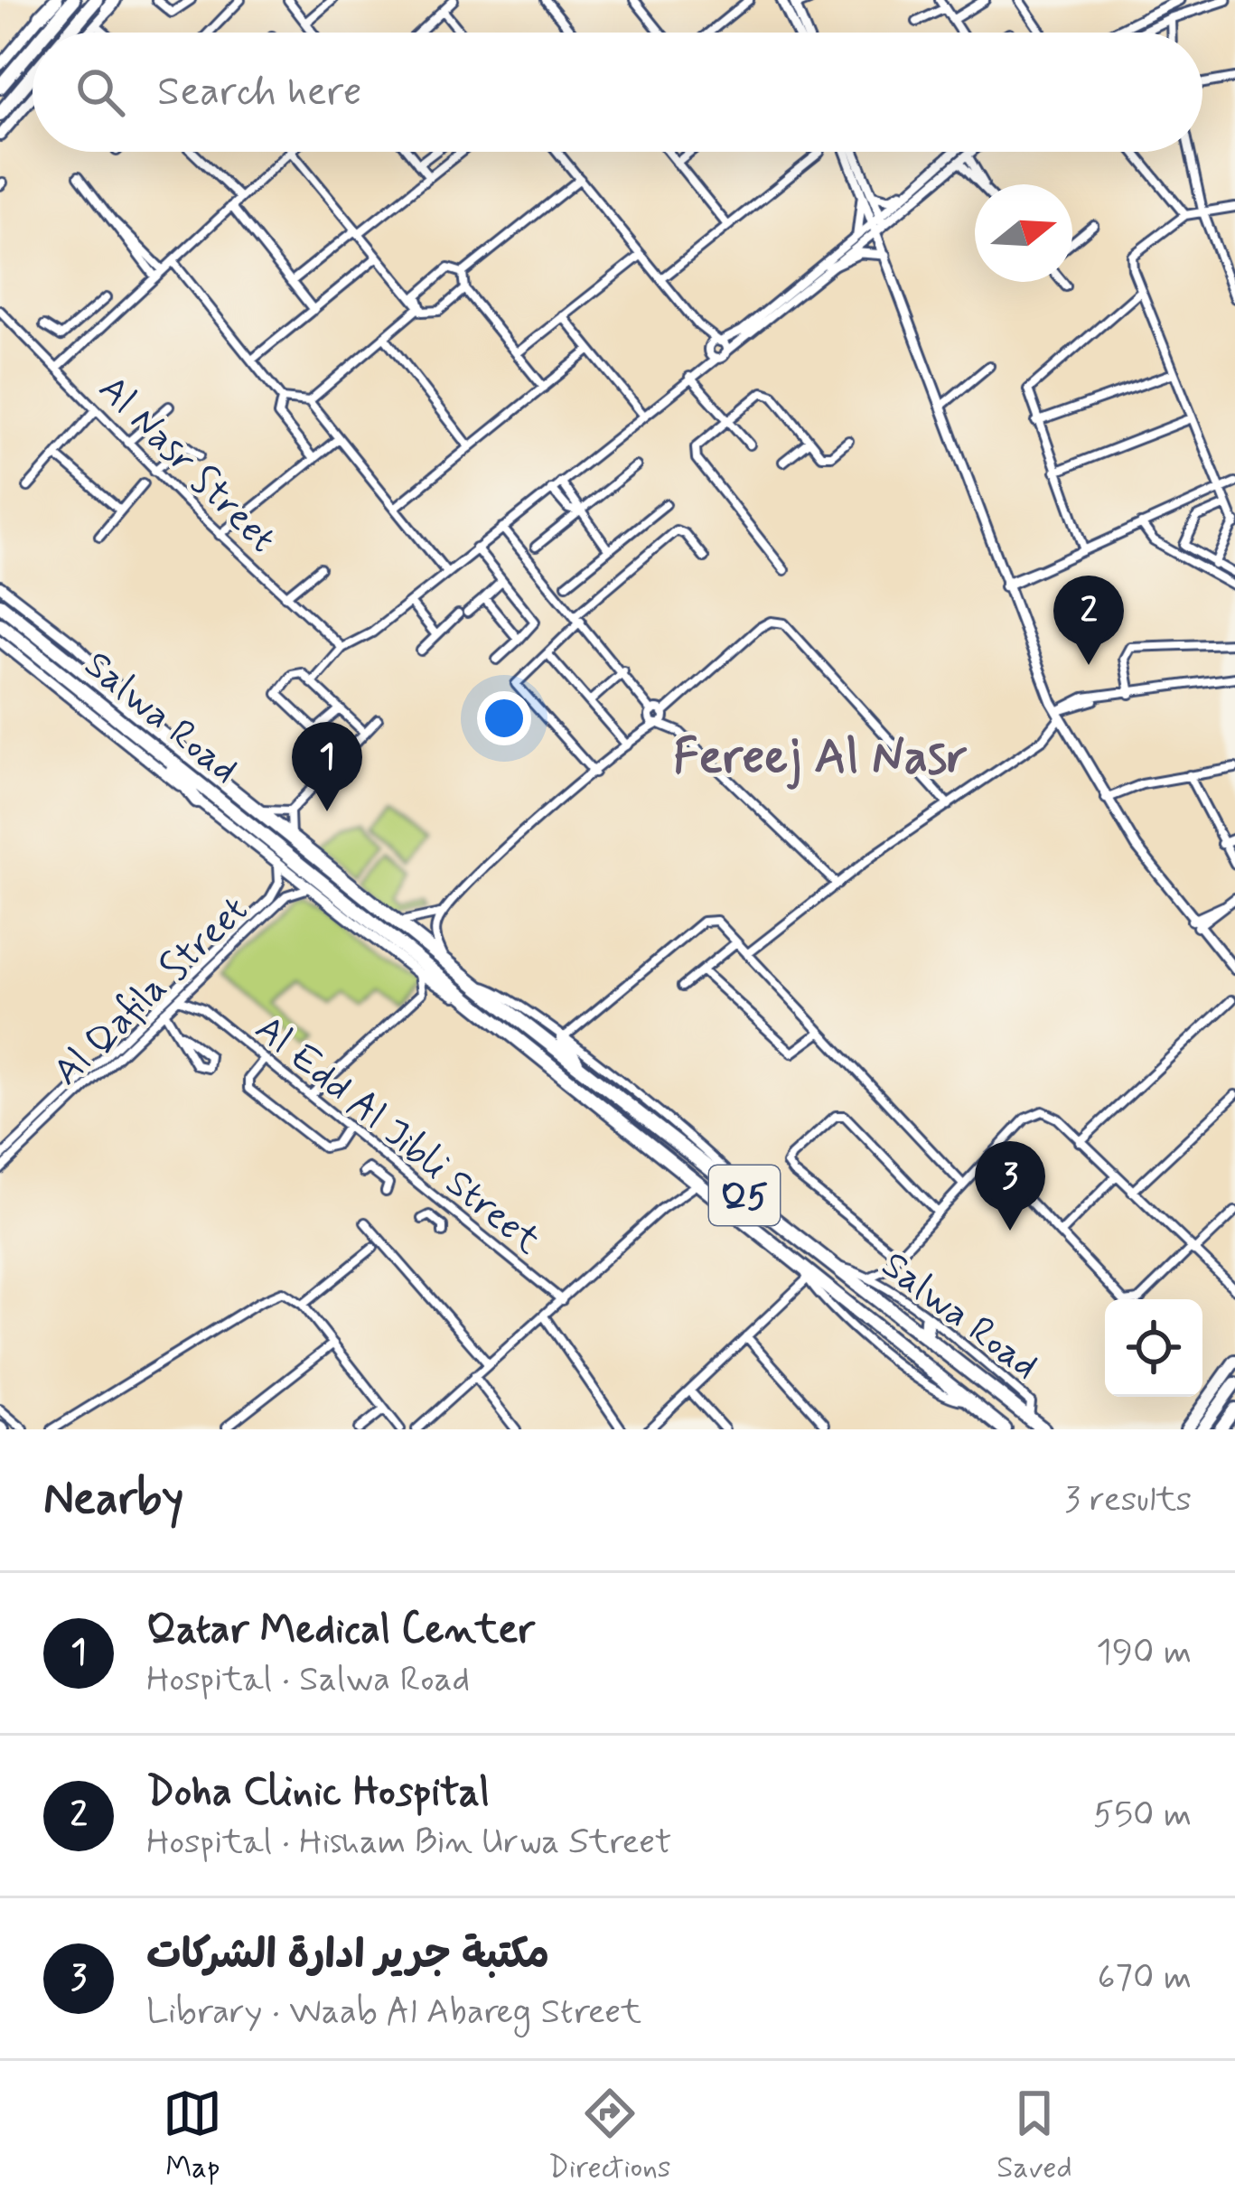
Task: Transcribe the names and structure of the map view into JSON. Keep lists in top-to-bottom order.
{
  "streets": {
    "highway": ["Salwa Road", "Q5"],
    "street": ["Al Nasr Street", "Al Qafila Street", "Al Edd Al Jibli Street"]
  },
  "crossings": [
    ["Salwa Road", "Al Qafila Street"],
    ["Al Qafila Street", "Al Edd Al Jibli Street"]
  ],
  "districts": ["Fereej Al Nasr"],
  "north": "right",
  "page": {
    "search": "Search here",
    "pins": ["2", "1", "3"],
    "heading": ["Nearby", "3 results"],
    "list": [
      {
        "mark": "1",
        "name": "Qatar Medical Center",
        "note": "Hospital · Salwa Road",
        "value": "190 m"
      },
      {
        "mark": "2",
        "name": "Doha Clinic Hospital",
        "note": "Hospital · Hisham Bin Urwa Street",
        "value": "550 m"
      },
      {
        "mark": "3",
        "name": "مكتبة جرير ادارة الشركات",
        "note": "Library · Waab Al Abareg Street",
        "value": "670 m"
      }
    ],
    "nav": ["Map", "Directions", "Saved"]
  }
}
